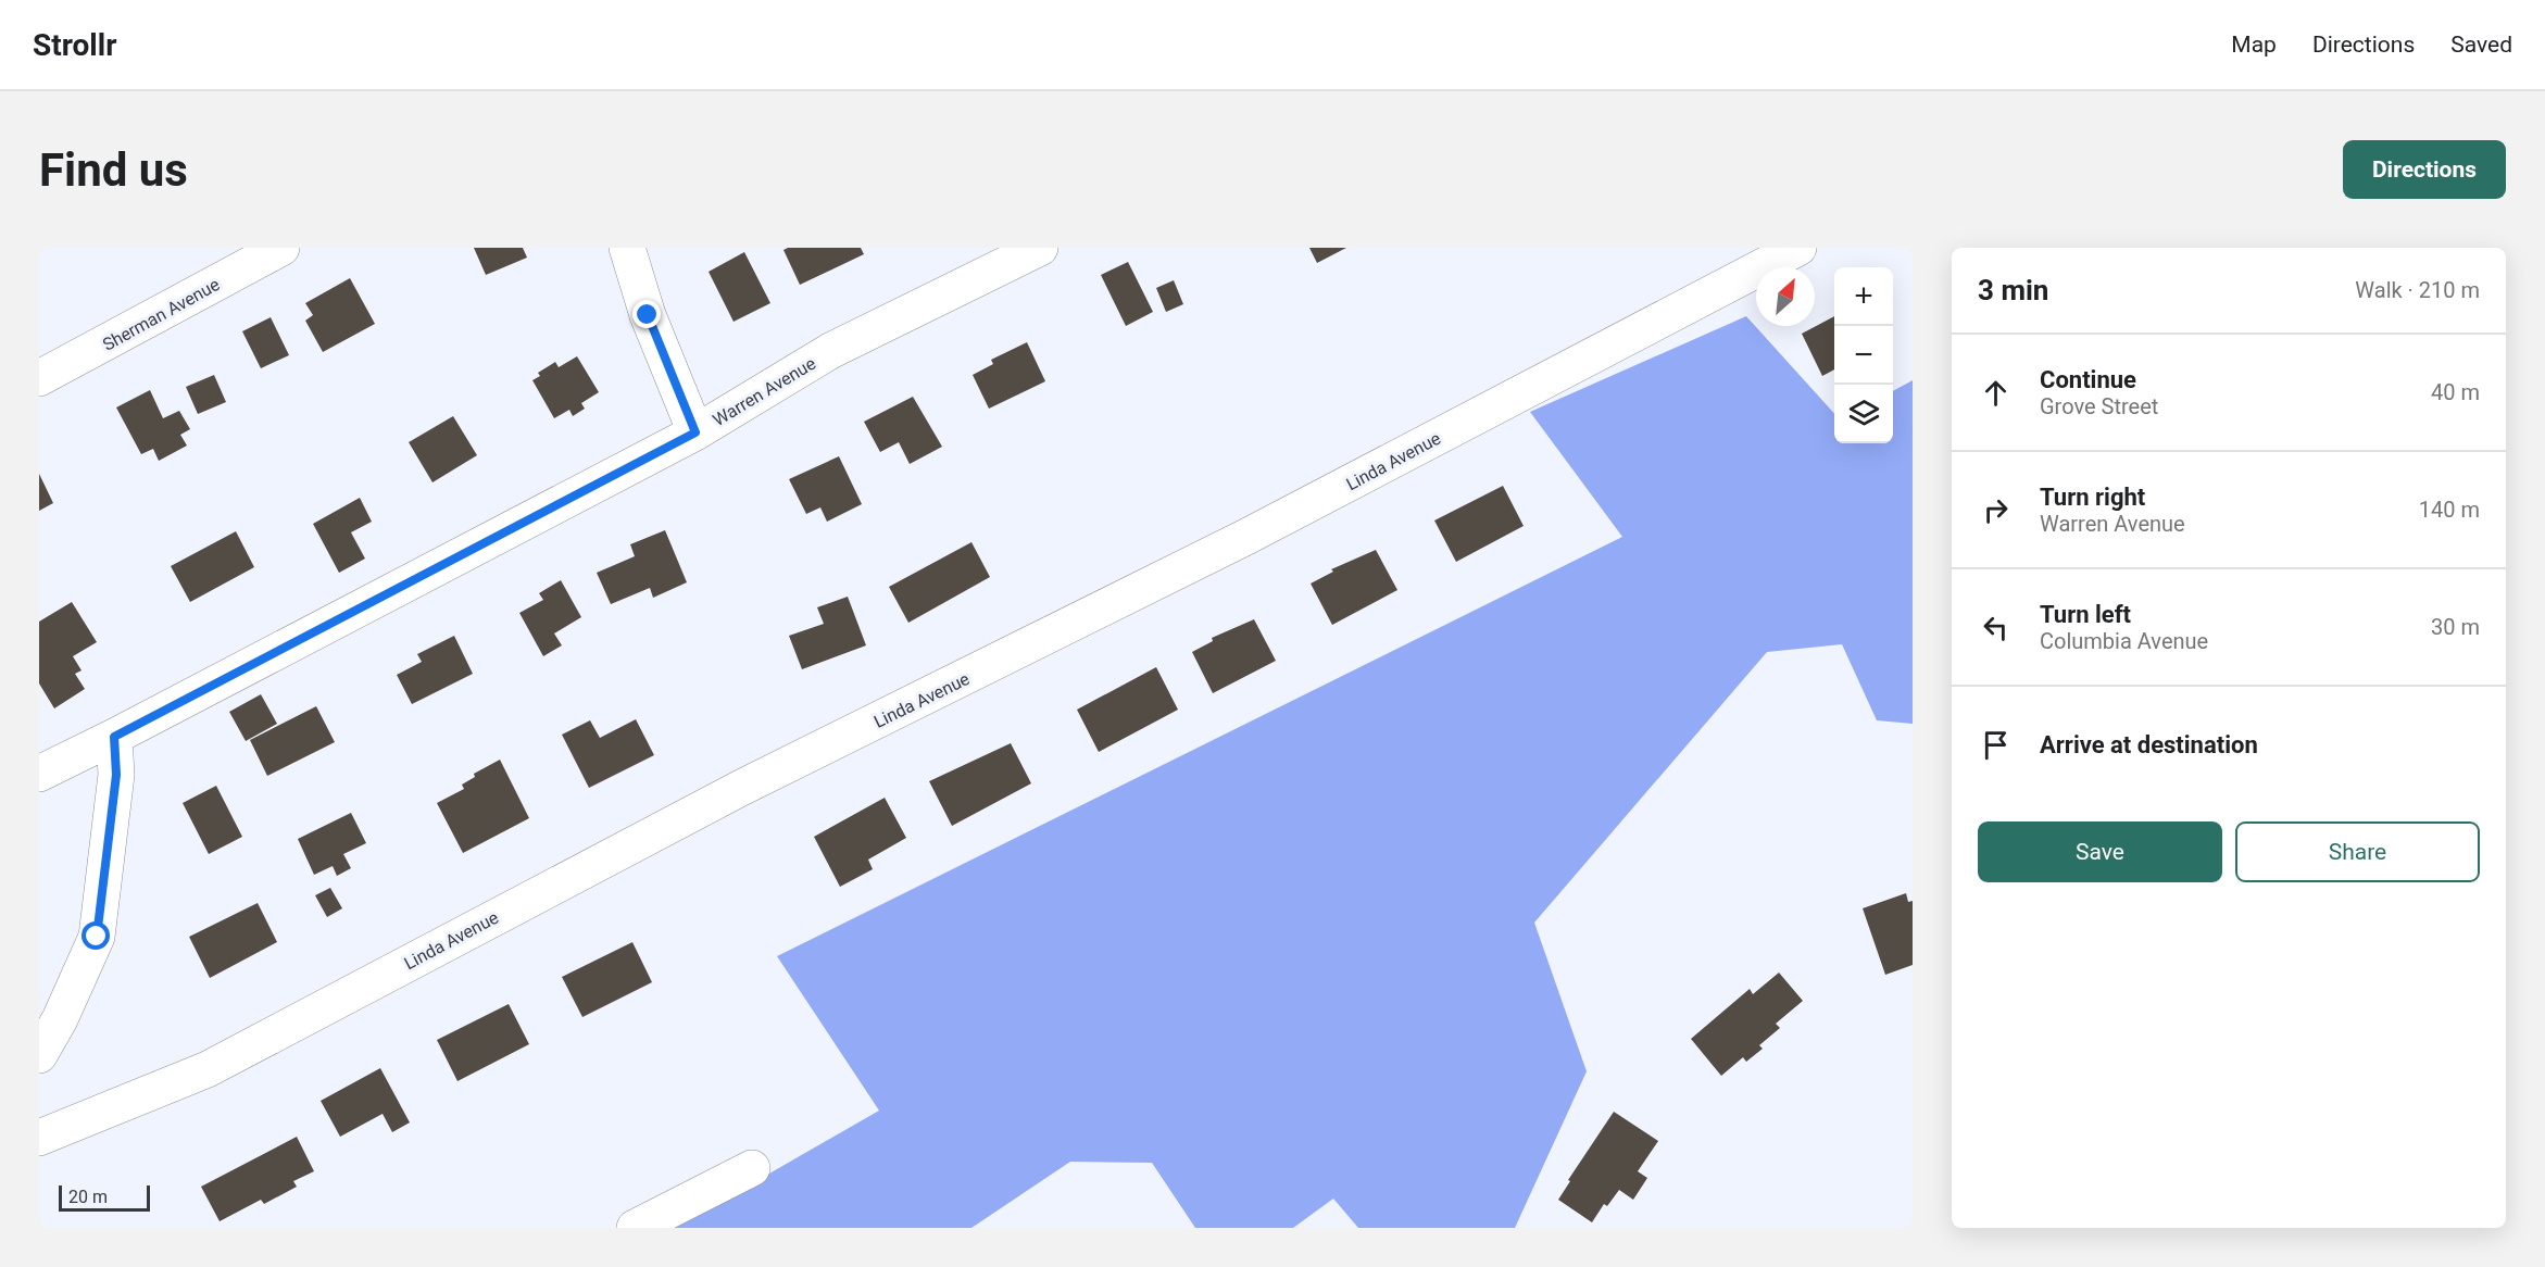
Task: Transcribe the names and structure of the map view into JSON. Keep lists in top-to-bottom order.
{
  "streets": {
    "street": ["Sherman Avenue", "Warren Avenue", "Linda Avenue"]
  },
  "scale_bar": "20 m",
  "north": "top right",
  "page": {
    "header": "Strollr",
    "nav": ["Map", "Directions", "Saved"],
    "buttons": [
      "Directions",
      ["Save", "Share"]
    ],
    "title": "Find us",
    "heading": ["3 min", "Walk · 210 m"],
    "map_buttons": ["+", "−"],
    "list": [
      ["Continue", "Grove Street", "40 m"],
      ["Turn right", "Warren Avenue", "140 m"],
      ["Turn left", "Columbia Avenue", "30 m"],
      "Arrive at destination"
    ],
    "scale": "20 m"
  }
}
